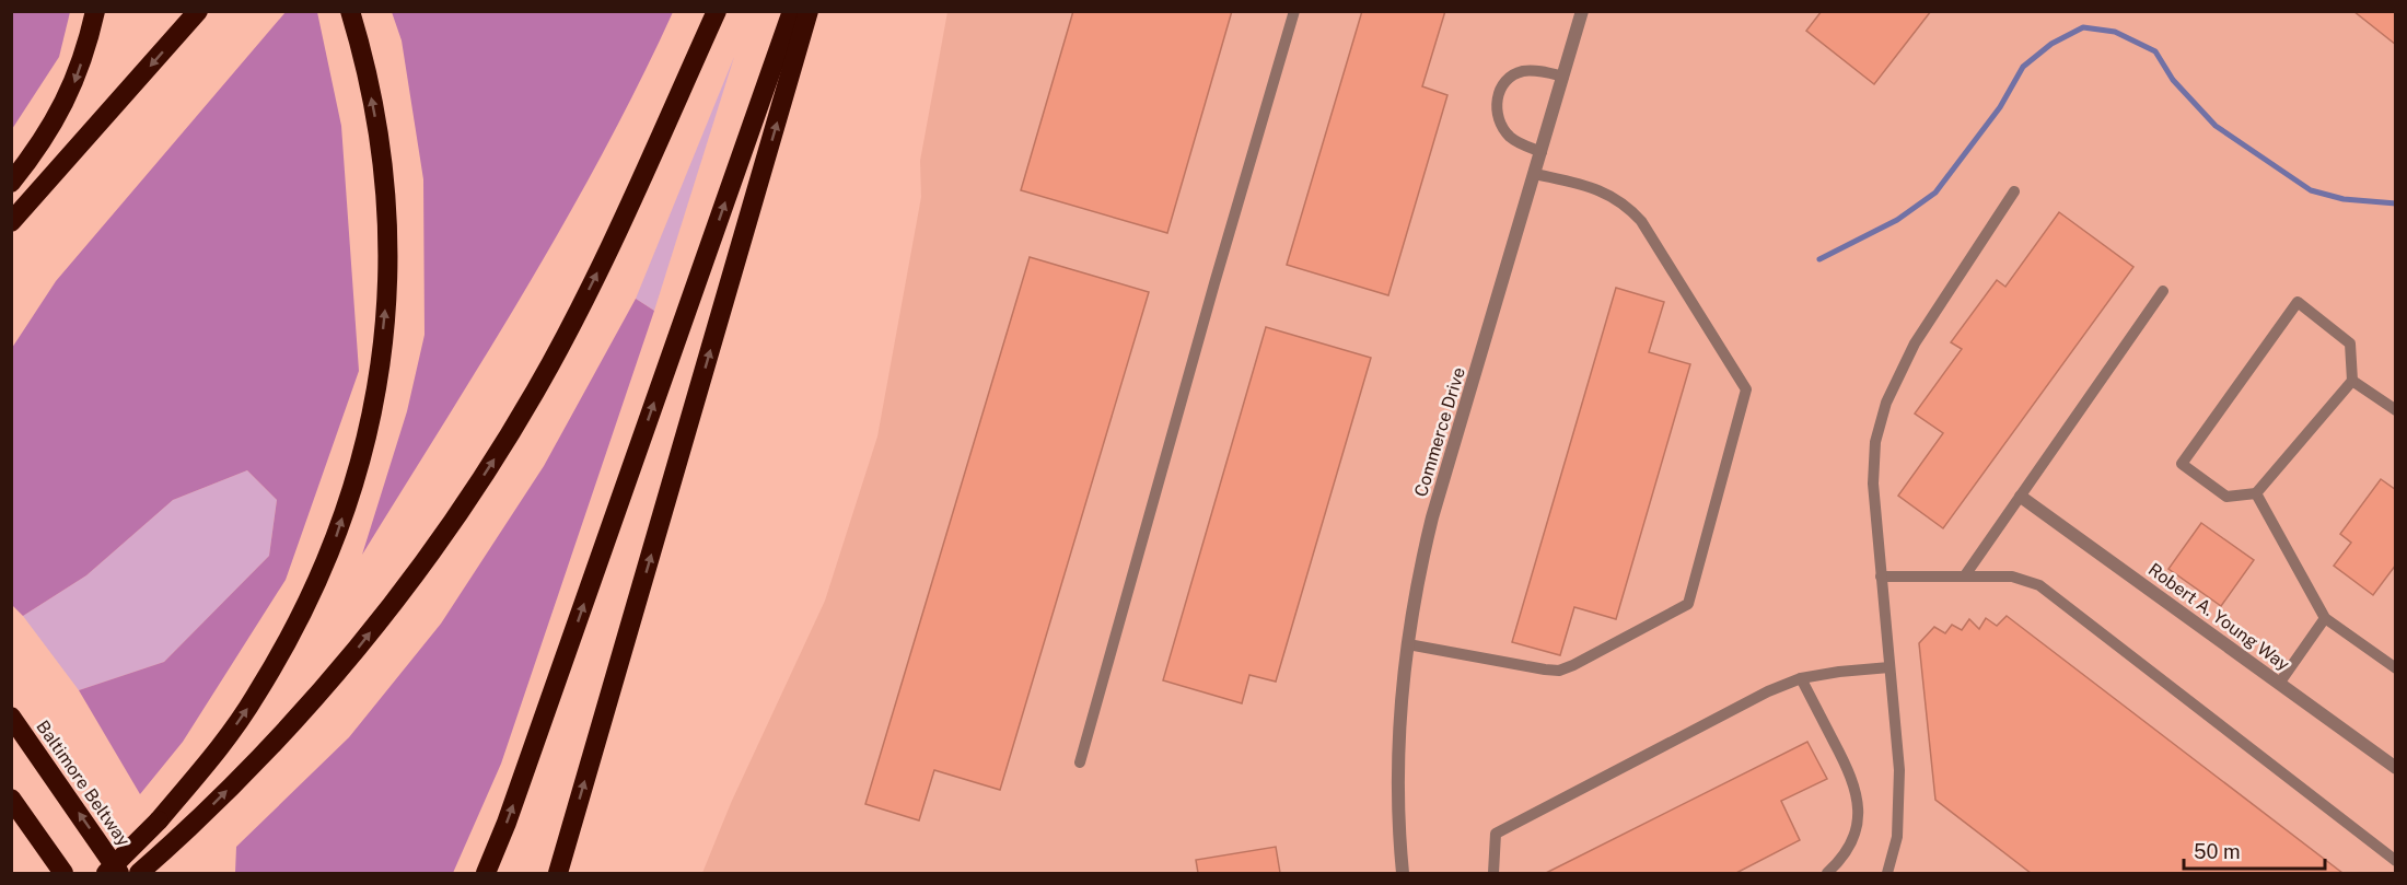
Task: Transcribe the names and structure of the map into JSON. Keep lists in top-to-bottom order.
{
  "streets": {
    "highway": ["Baltimore Beltway"],
    "street": ["Commerce Drive", "Robert A. Young Way"]
  },
  "scale_bar": "50 m"
}
